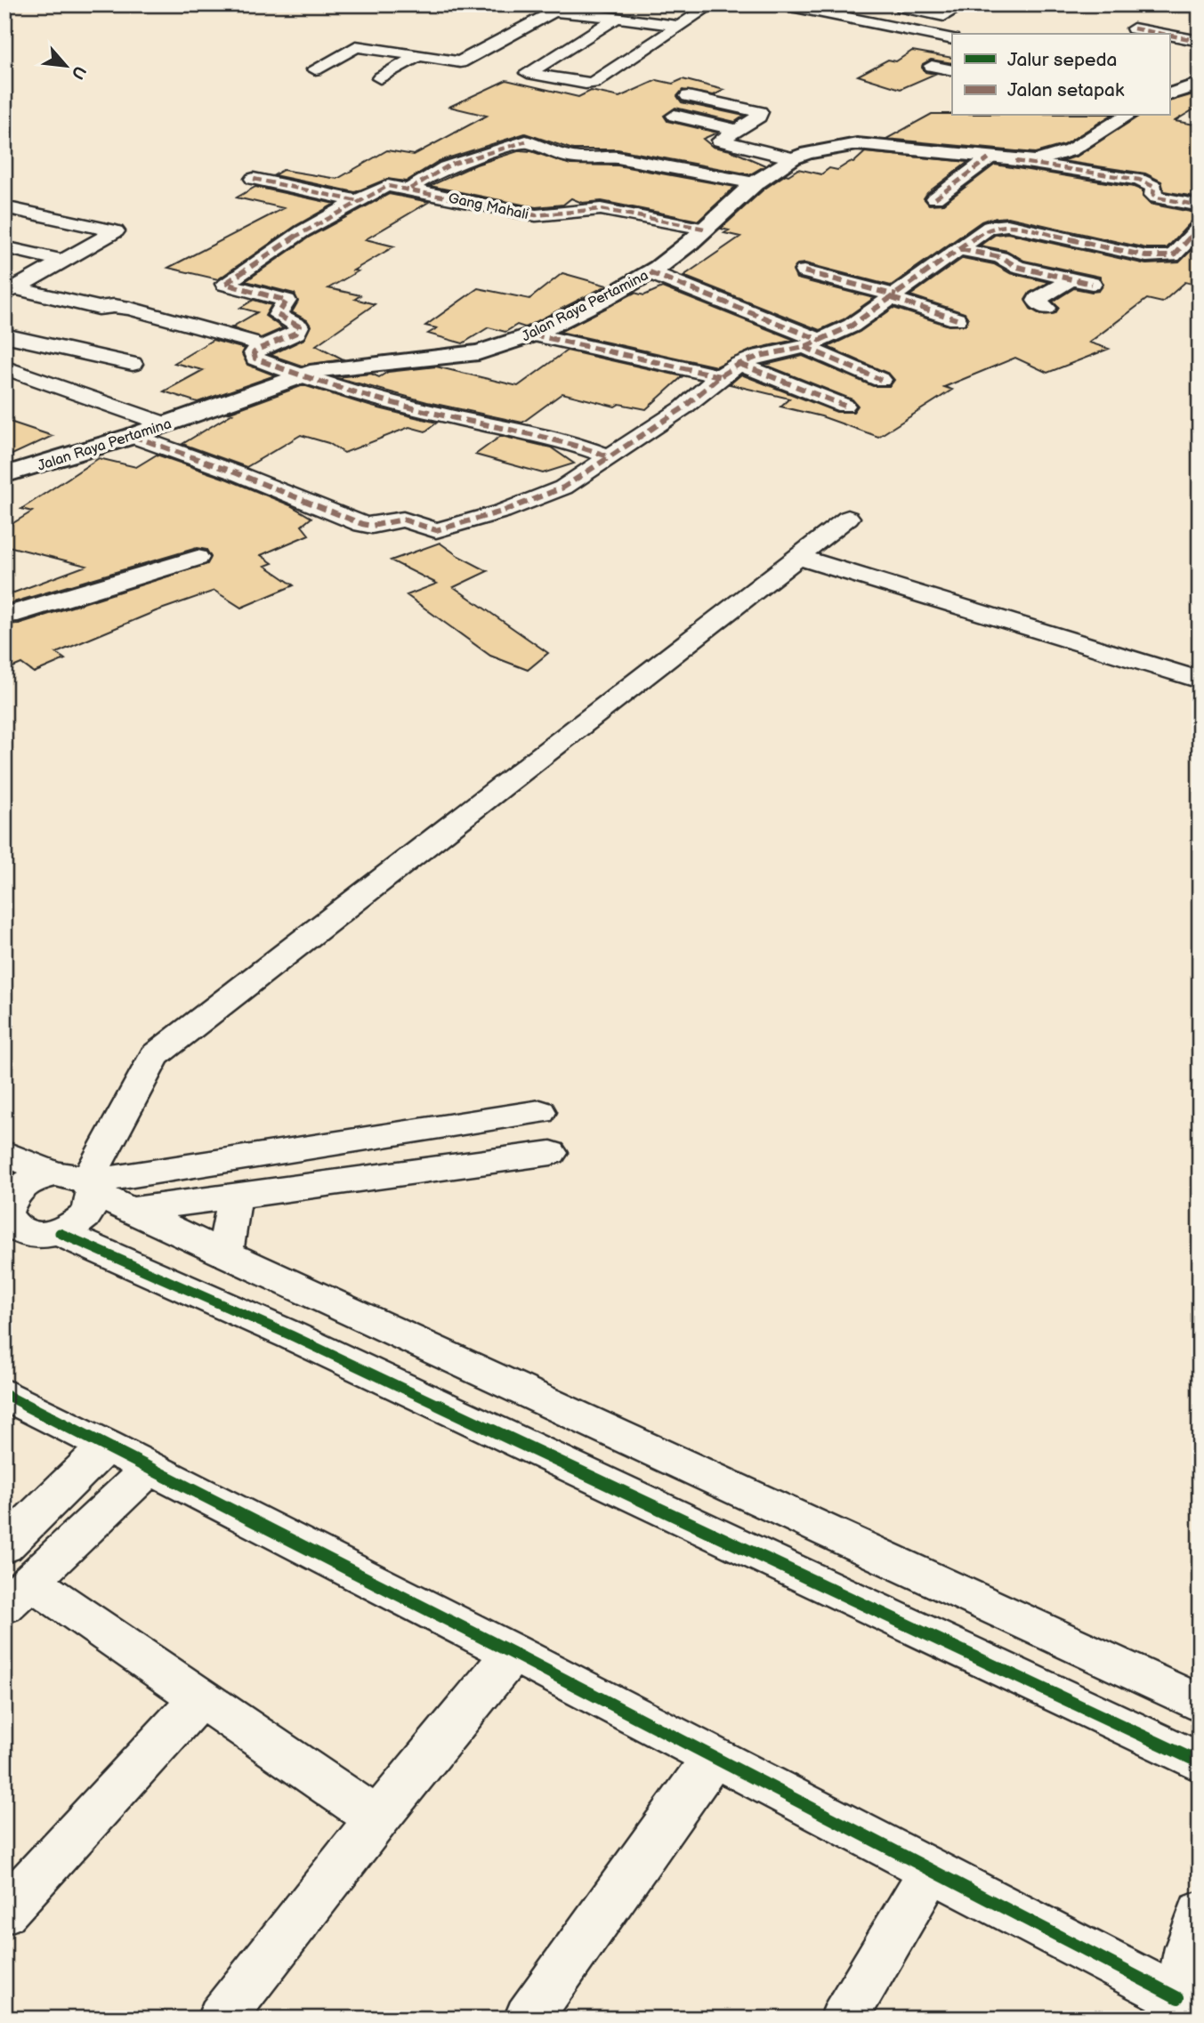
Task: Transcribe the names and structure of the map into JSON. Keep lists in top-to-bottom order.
{
  "streets": {
    "main road": ["Jalan Raya Pertamina"],
    "street": ["Gang Mahali"]
  },
  "crossings": [
    ["Gang Mahali", "Jalan Raya Pertamina"]
  ],
  "legend": ["Jalur sepeda", "Jalan setapak"],
  "north": "bottom right"
}
